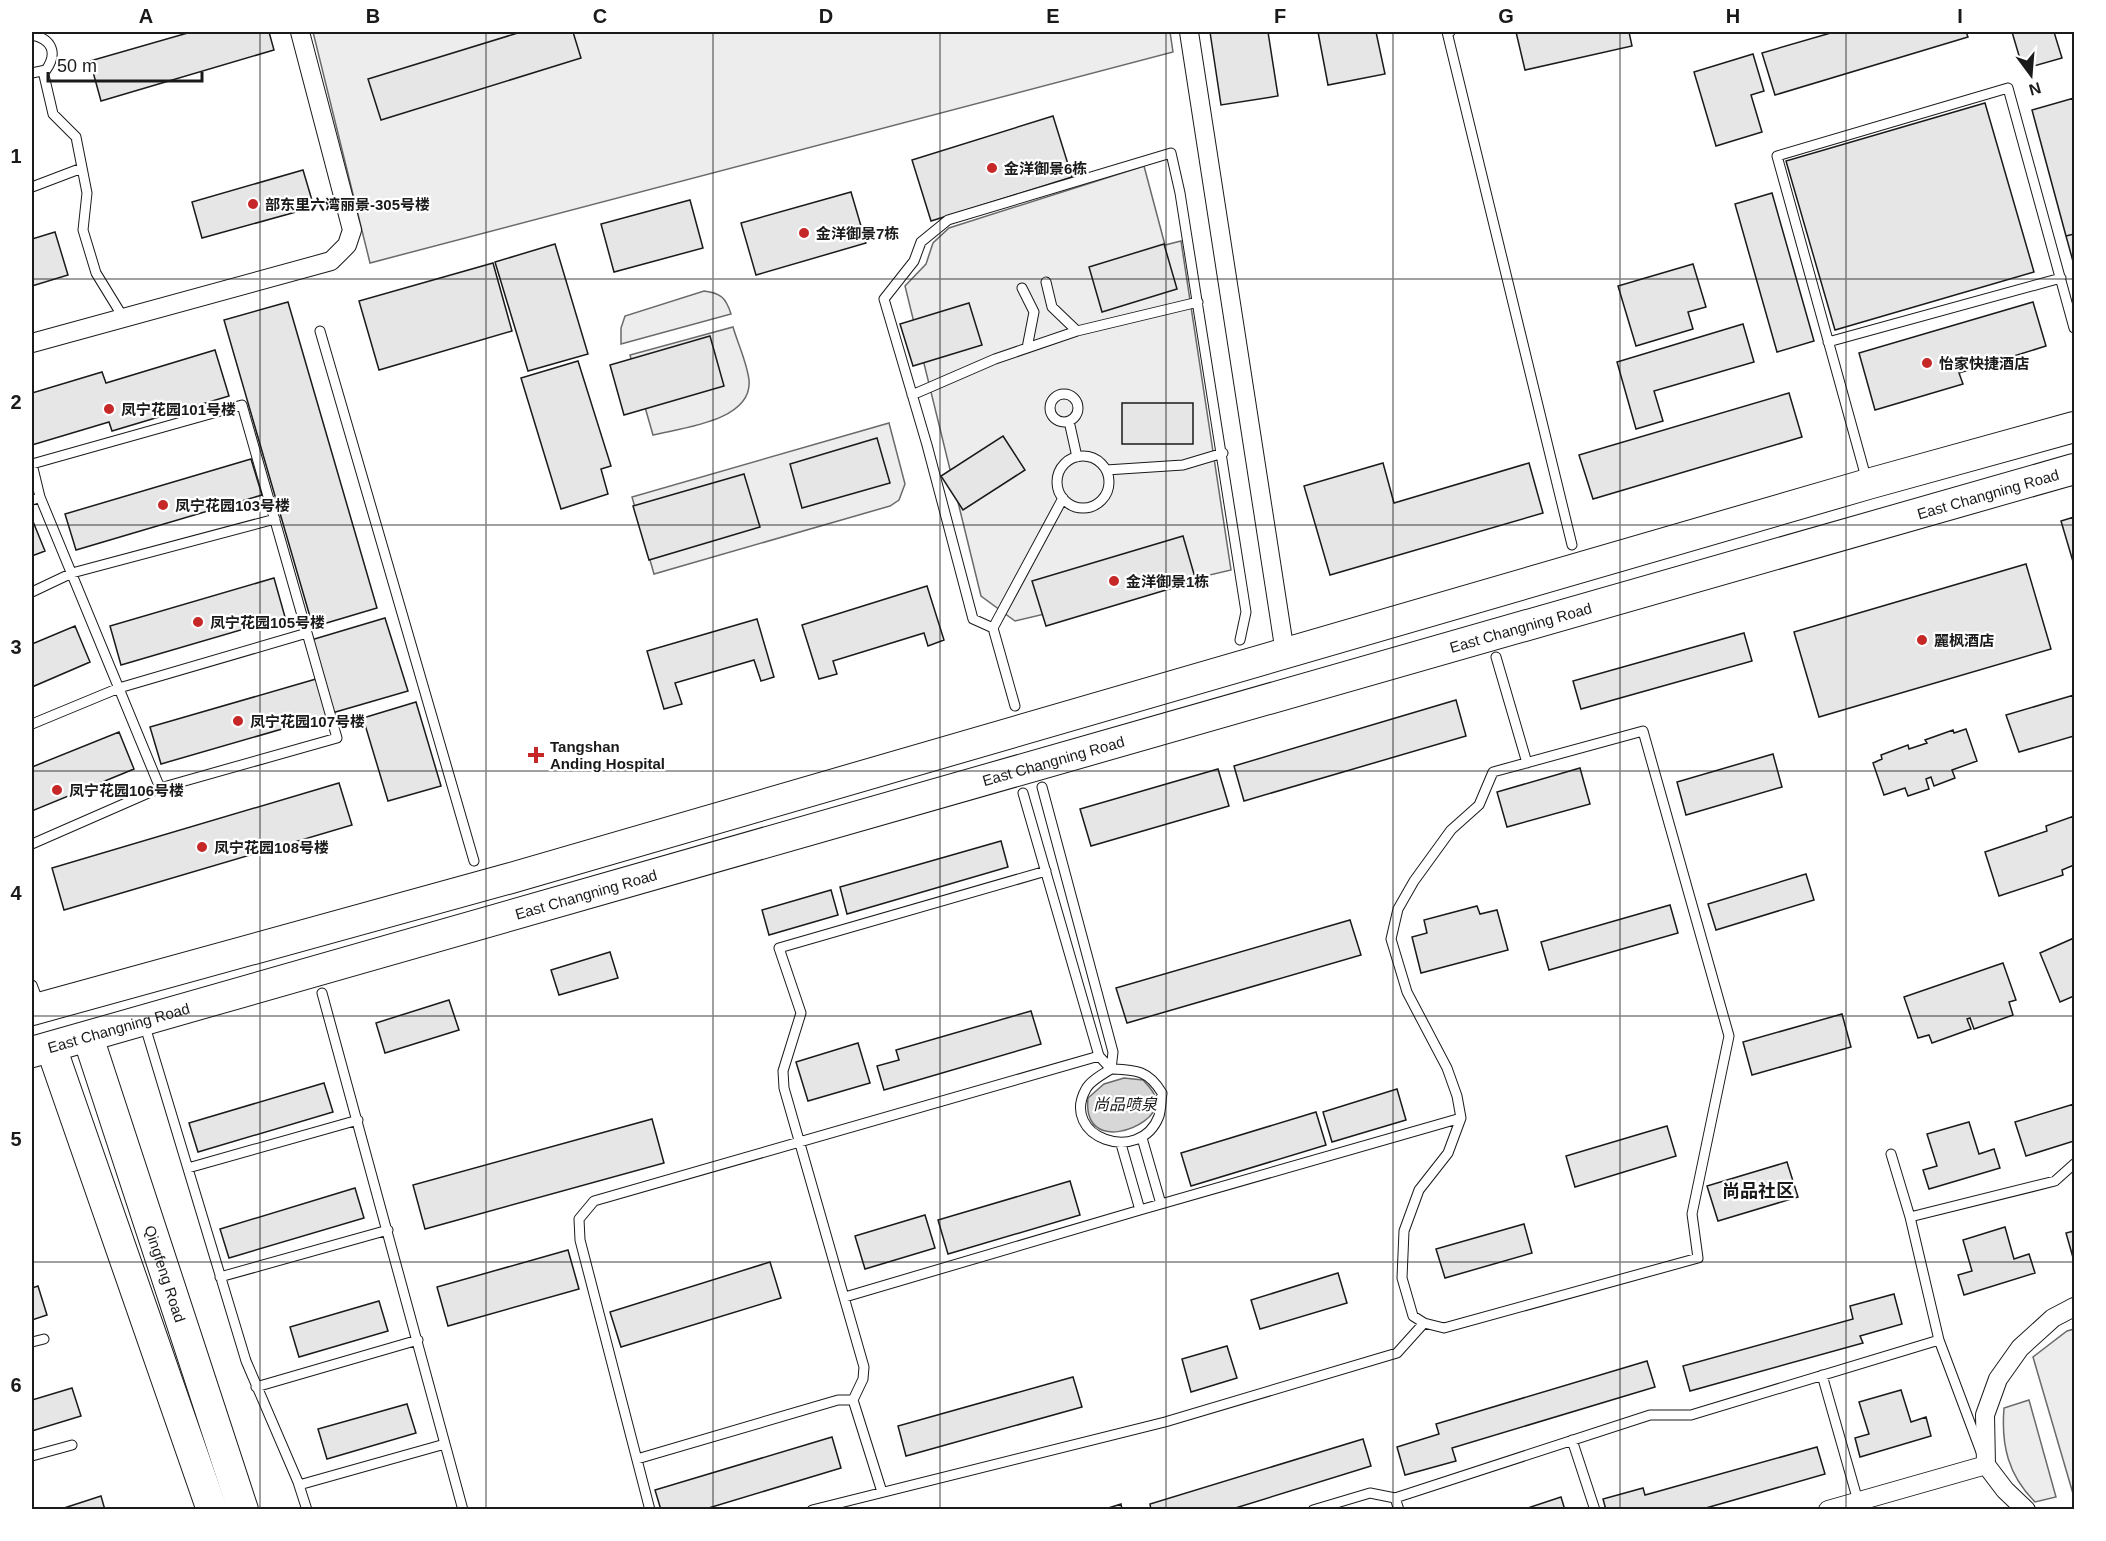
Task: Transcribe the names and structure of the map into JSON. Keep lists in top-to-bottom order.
{
  "streets": {
    "main road": ["East Changning Road", "Qingfeng Road"]
  },
  "crossings": [
    ["East Changning Road", "Qingfeng Road"]
  ],
  "districts": ["尚品社区"],
  "water": ["尚品喷泉"],
  "places": {
    "other": [
      "金洋御景6栋",
      "部东里六湾丽景-305号楼",
      "金洋御景7栋",
      "怡家快捷酒店",
      "凤宁花园101号楼",
      "凤宁花园103号楼",
      "金洋御景1栋",
      "凤宁花园105号楼",
      "麗枫酒店",
      "凤宁花园107号楼",
      "凤宁花园106号楼",
      "凤宁花园108号楼"
    ],
    "health": ["Tangshan Anding Hospital"]
  },
  "scale_bar": "50 m",
  "north": "bottom",
  "grid": {
    "columns": [
      "A",
      "B",
      "C",
      "D",
      "E",
      "F",
      "G",
      "H",
      "I"
    ],
    "rows": [
      "1",
      "2",
      "3",
      "4",
      "5",
      "6"
    ]
  }
}
